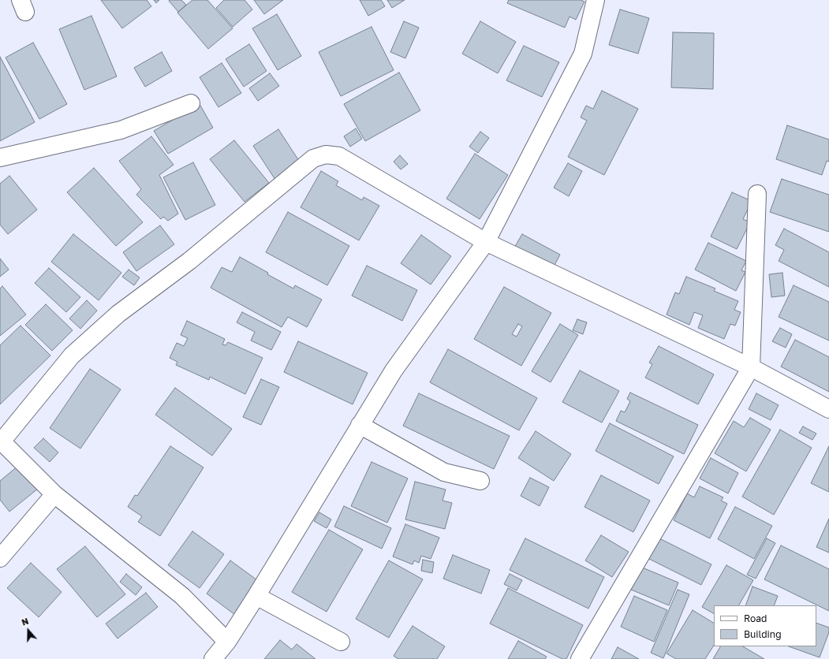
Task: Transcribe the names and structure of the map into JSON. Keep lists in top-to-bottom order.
{
  "legend": ["Road", "Building"],
  "north": "top"
}
